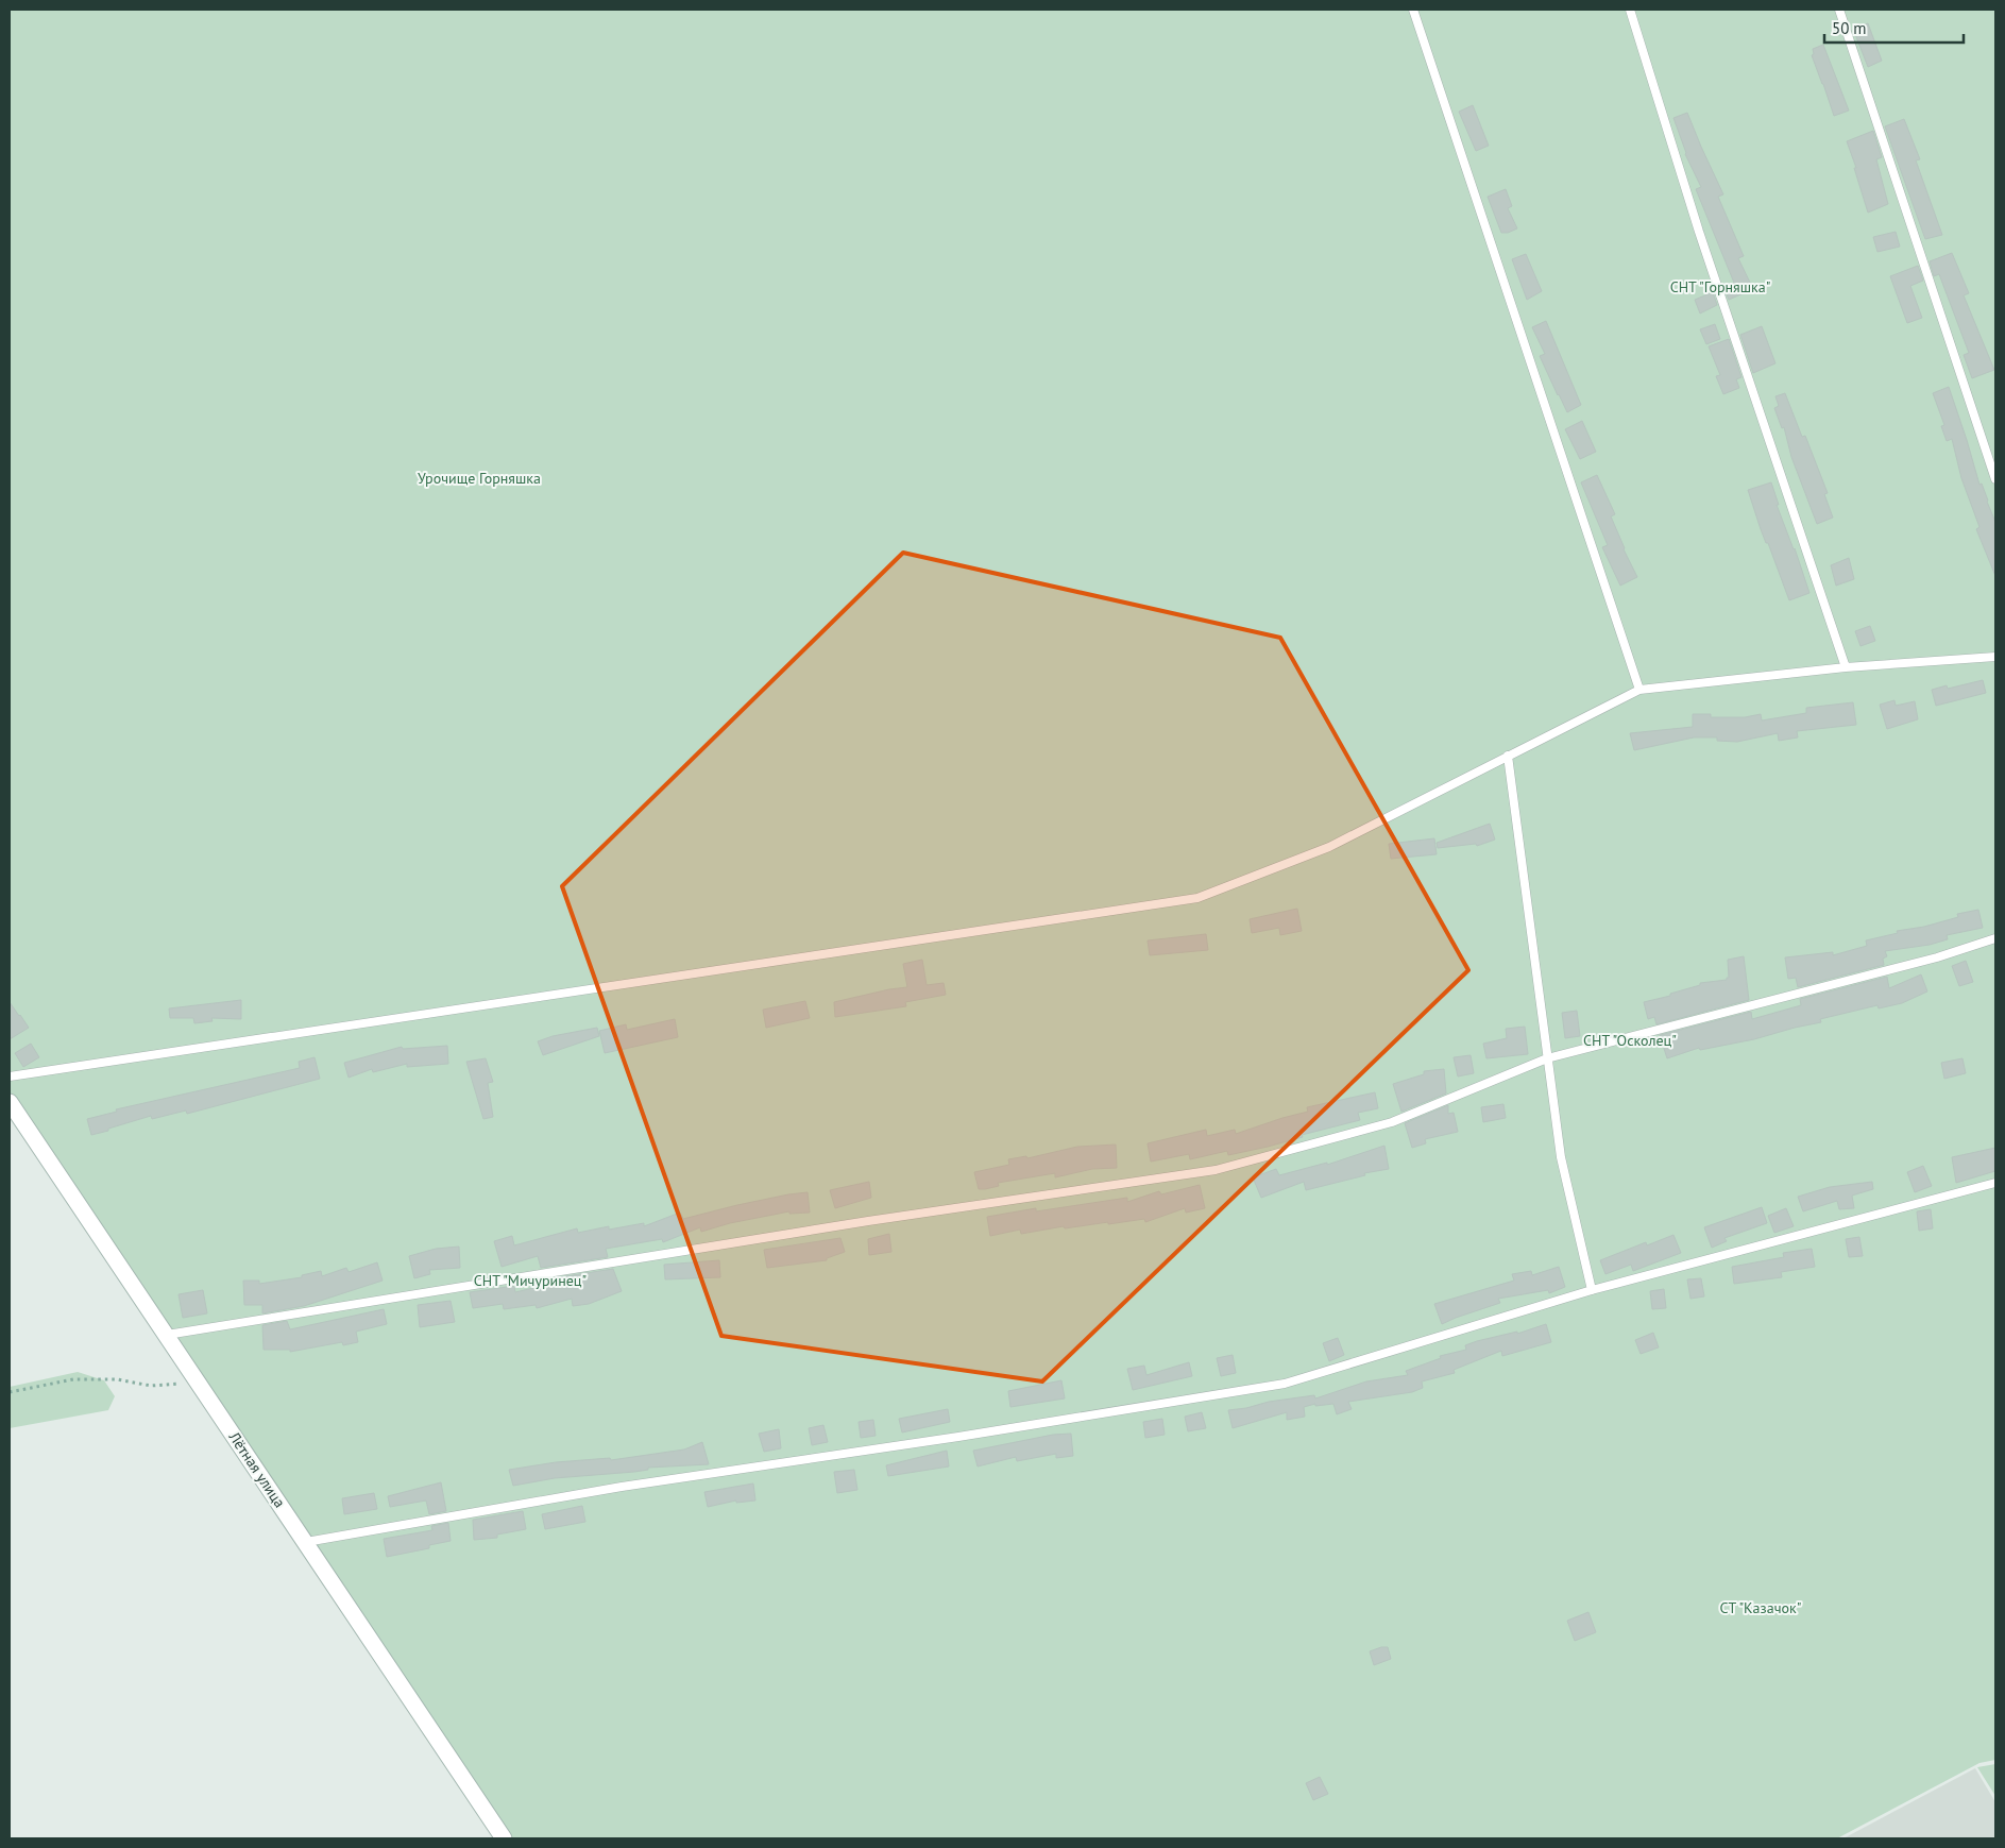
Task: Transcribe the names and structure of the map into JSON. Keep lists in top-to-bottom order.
{
  "streets": {
    "street": ["Лётная улица"]
  },
  "parks": [
    "СНТ \"Горняшка\"",
    "Урочище Горняшка",
    "СНТ \"Осколец\"",
    "СНТ \"Мичуринец\"",
    "СТ \"Казачок\""
  ],
  "scale_bar": "50 m"
}
